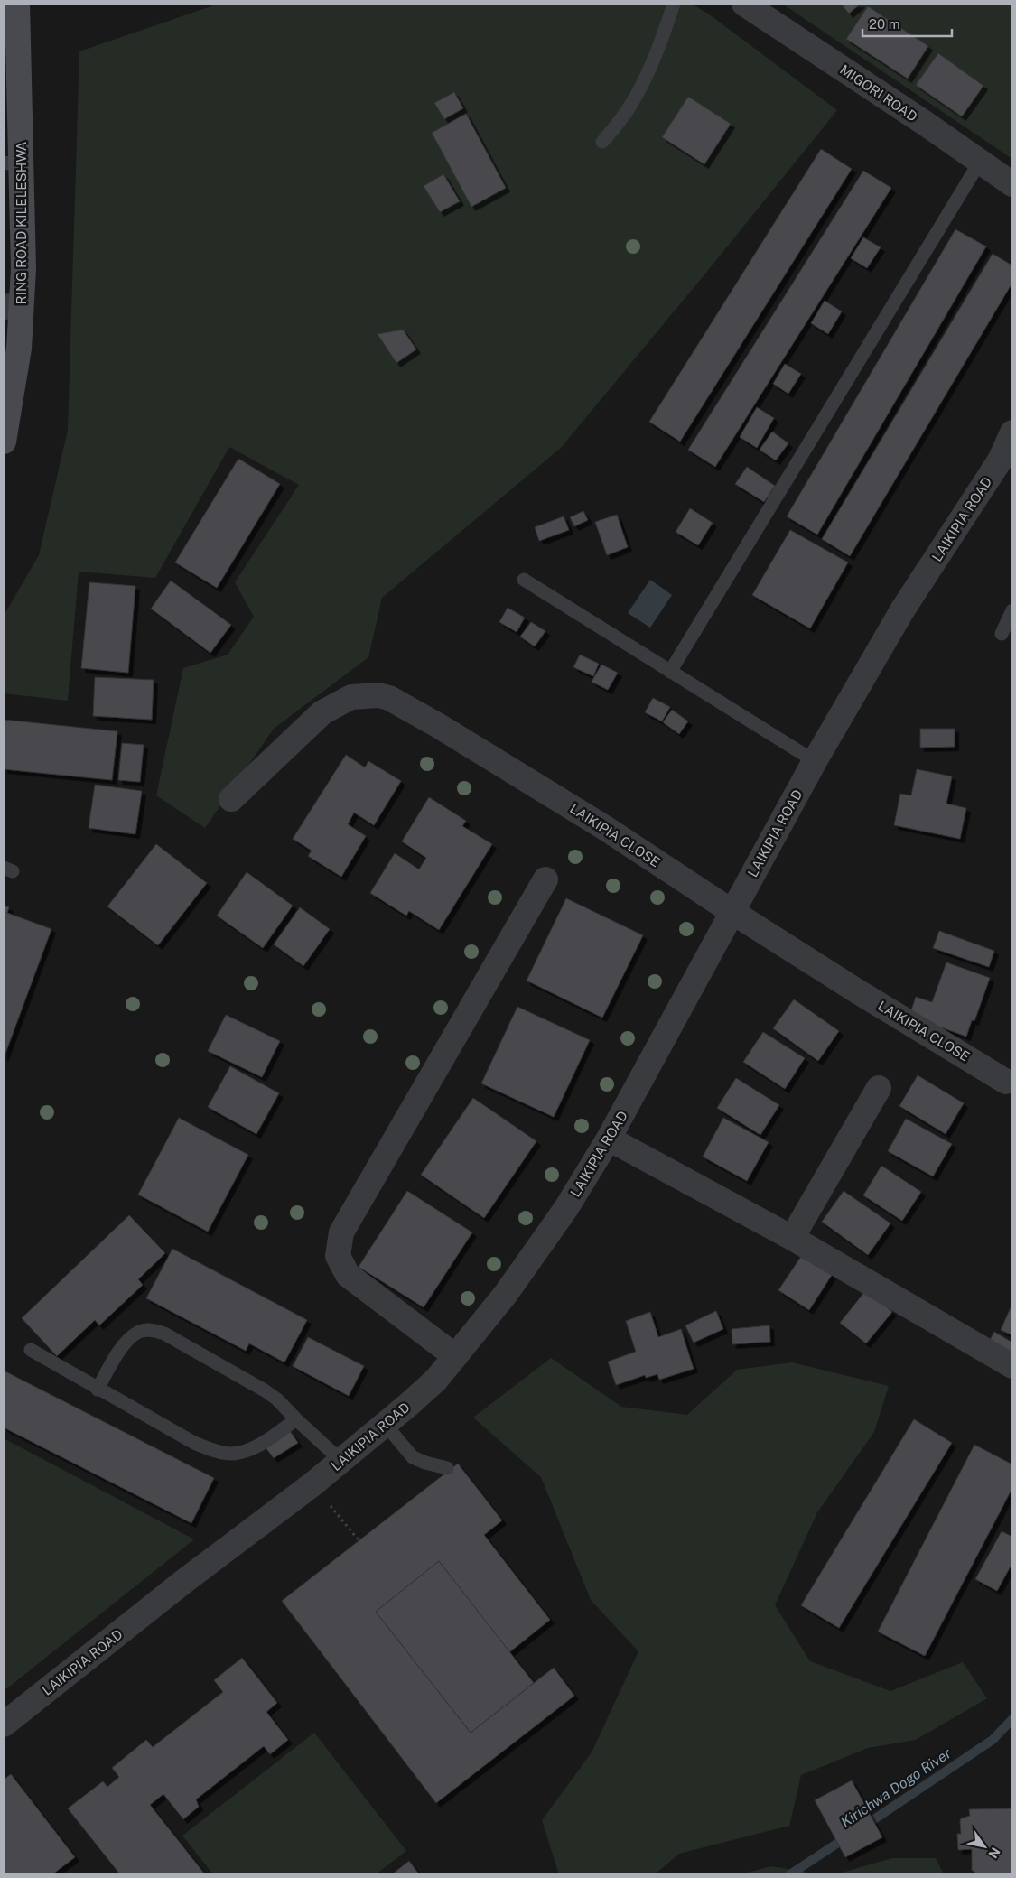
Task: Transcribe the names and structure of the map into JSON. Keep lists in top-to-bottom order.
{
  "streets": {
    "main road": ["RING ROAD KILELESHWA"],
    "street": ["MIGORI ROAD", "LAIKIPIA ROAD", "LAIKIPIA CLOSE"]
  },
  "crossings": [
    ["LAIKIPIA ROAD", "LAIKIPIA CLOSE"]
  ],
  "water": ["Kirichwa Dogo River"],
  "scale_bar": "20 m",
  "north": "bottom right"
}
